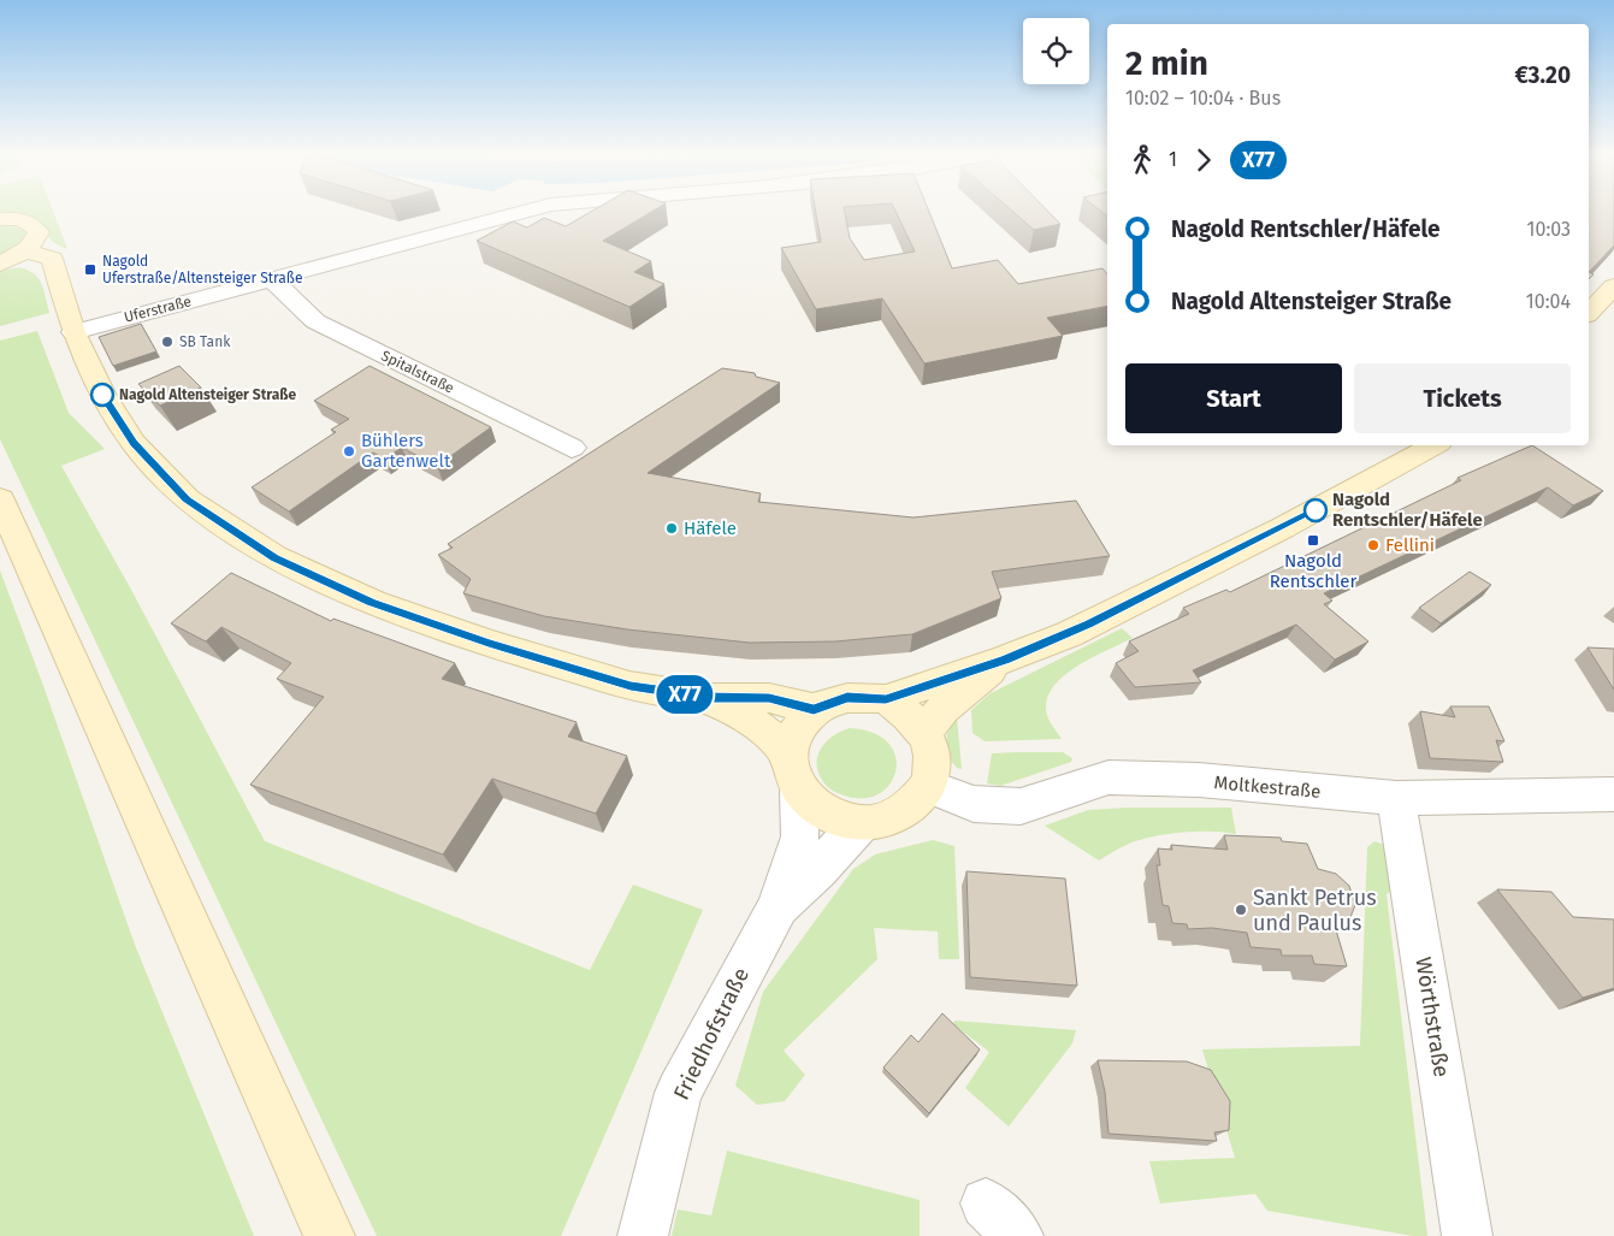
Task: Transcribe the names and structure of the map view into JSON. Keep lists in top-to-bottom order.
{
  "streets": {
    "street": [
      "Uferstraße",
      "Spitalstraße",
      "Moltkestraße",
      "Wörthstraße",
      "Friedhofstraße"
    ]
  },
  "crossings": [
    ["Uferstraße", "Spitalstraße"],
    ["Moltkestraße", "Wörthstraße"],
    ["Moltkestraße", "Friedhofstraße"]
  ],
  "places": {
    "transit": ["Nagold Uferstraße/Altensteiger Straße", "Nagold Rentschler"],
    "other": [
      "SB Tank",
      "Nagold Altensteiger Straße",
      "Bühlers Gartenwelt",
      "Nagold Rentschler/Häfele",
      "Häfele",
      "Fellini",
      "Sankt Petrus und Paulus"
    ]
  },
  "lines": ["bus line X77"],
  "page": {
    "on_map": "X77",
    "heading": ["2 min", "10:02 – 10:04 · Bus", "€3.20"],
    "legs": ["1", "X77"],
    "list": [
      {
        "name": "Nagold Rentschler/Häfele",
        "value": "10:03"
      },
      {
        "name": "Nagold Altensteiger Straße",
        "value": "10:04"
      }
    ],
    "buttons": ["Start", "Tickets"]
  }
}
